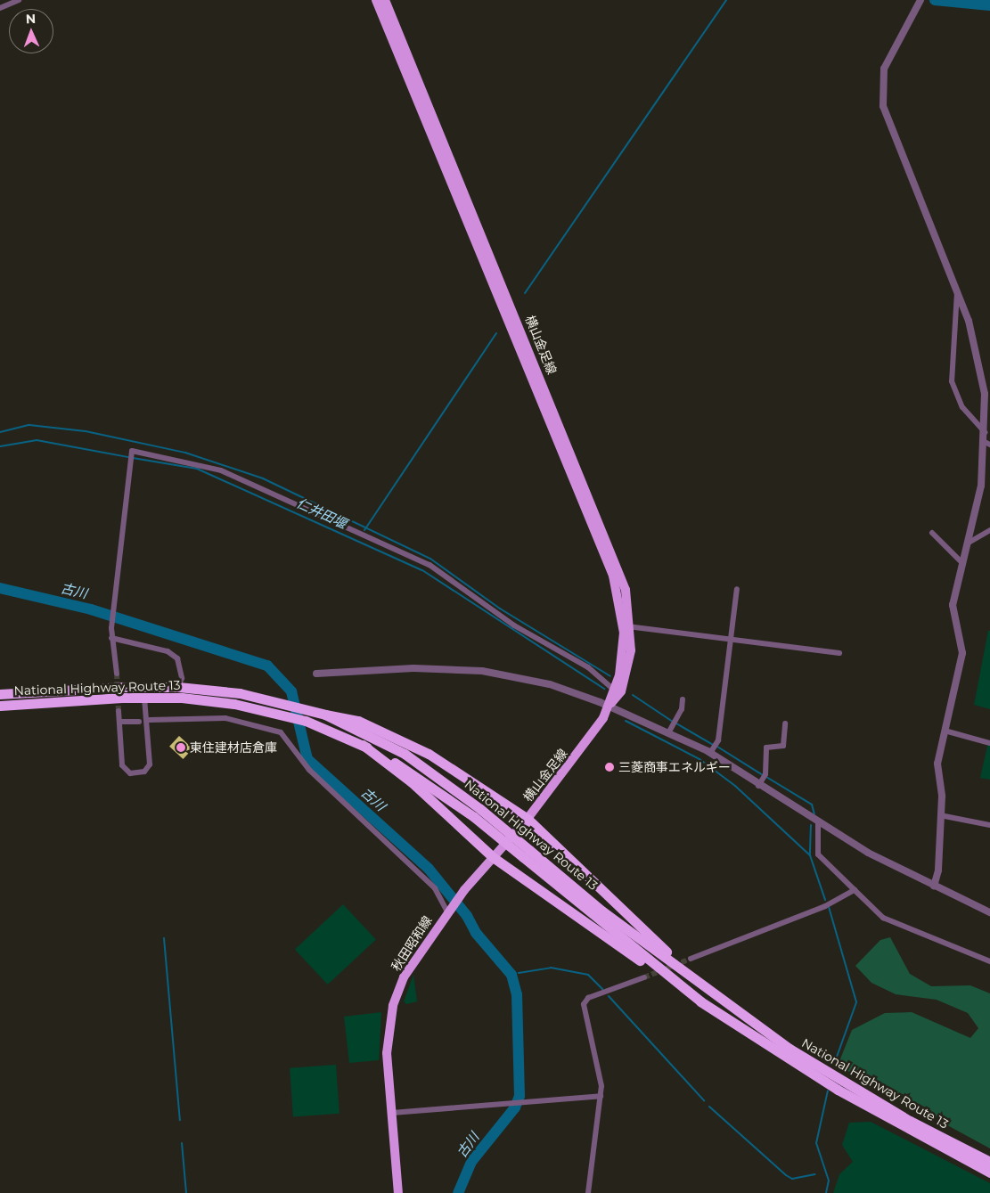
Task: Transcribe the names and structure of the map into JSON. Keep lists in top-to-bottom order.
{
  "streets": {
    "highway": ["National Highway Route 13"],
    "main road": ["横山金足線", "秋田昭和線"]
  },
  "crossings": [
    ["横山金足線", "秋田昭和線"]
  ],
  "water": ["仁井田堰", "古川"],
  "places": ["東住建材店倉庫", "三菱商事エネルギー"],
  "north": "top"
}
